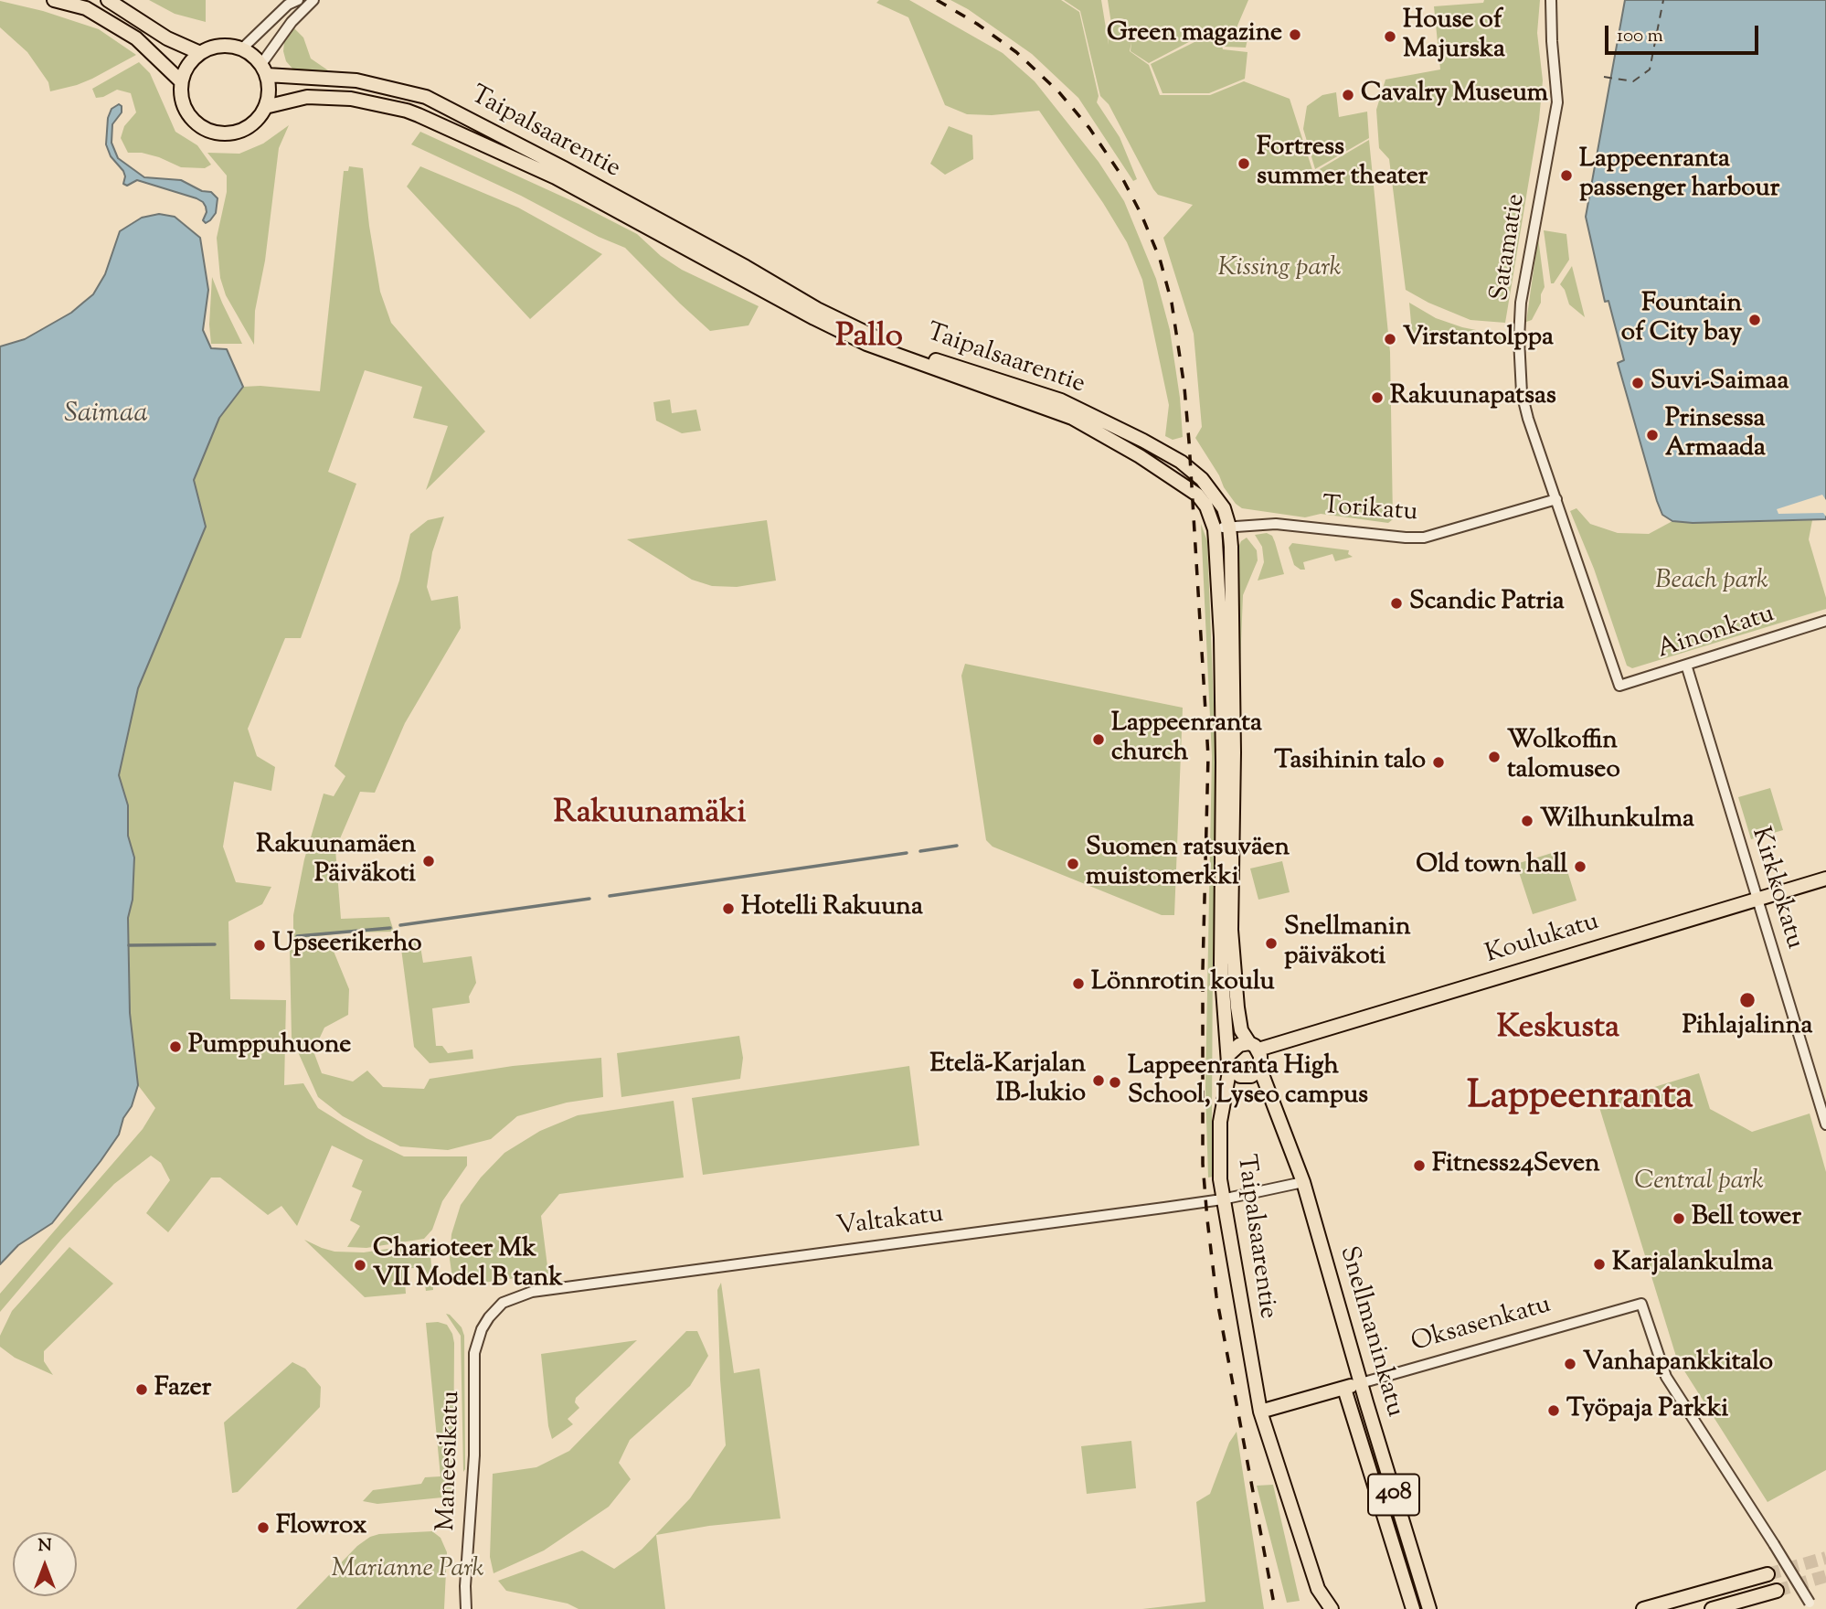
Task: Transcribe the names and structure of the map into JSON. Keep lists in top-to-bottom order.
{
  "streets": {
    "main road": [
      "Taipalsaarentie",
      "Koulukatu",
      "Oksasenkatu",
      "Snellmaninkatu",
      "408"
    ],
    "street": [
      "Satamatie",
      "Torikatu",
      "Ainonkatu",
      "Kirkkokatu",
      "Valtakatu",
      "Maneesikatu"
    ]
  },
  "crossings": [
    ["Taipalsaarentie", "Torikatu"],
    ["Taipalsaarentie", "Koulukatu"],
    ["Taipalsaarentie", "Valtakatu"],
    ["Taipalsaarentie", "Oksasenkatu"],
    ["Taipalsaarentie", "Snellmaninkatu"],
    ["Satamatie", "Torikatu"],
    ["Satamatie", "Ainonkatu"],
    ["Ainonkatu", "Kirkkokatu"],
    ["Kirkkokatu", "Koulukatu"],
    ["Koulukatu", "Snellmaninkatu"],
    ["Valtakatu", "Snellmaninkatu"],
    ["Valtakatu", "Maneesikatu"],
    ["Oksasenkatu", "Snellmaninkatu"]
  ],
  "districts": [
    "Pallo",
    "Rakuunamäki",
    "Keskusta",
    "Lappeenranta"
  ],
  "water": ["Saimaa"],
  "parks": [
    "Kissing park",
    "Beach park",
    "Central park",
    "Marianne Park"
  ],
  "places": [
    "Green magazine",
    "House of Majurska",
    "Cavalry Museum",
    "Fortress summer theater",
    "Lappeenranta passenger harbour",
    "Fountain of City bay",
    "Virstantolppa",
    "Suvi-Saimaa",
    "Rakuunapatsas",
    "Prinsessa Armaada",
    "Scandic Patria",
    "Lappeenranta church",
    "Wolkoffin talomuseo",
    "Tasihinin talo",
    "Wilhunkulma",
    "Rakuunamäen Päiväkoti",
    "Suomen ratsuväen muistomerkki",
    "Old town hall",
    "Hotelli Rakuuna",
    "Snellmanin päiväkoti",
    "Upseerikerho",
    "Lönnrotin koulu",
    "Pihlajalinna",
    "Pumppuhuone",
    "Etelä-Karjalan IB-lukio",
    "Lappeenranta High School, Lyseo campus",
    "Fitness24Seven",
    "Bell tower",
    "Karjalankulma",
    "Charioteer Mk VII Model B tank",
    "Vanhapankkitalo",
    "Fazer",
    "Työpaja Parkki",
    "Flowrox"
  ],
  "scale_bar": "100 m",
  "north": "top"
}
